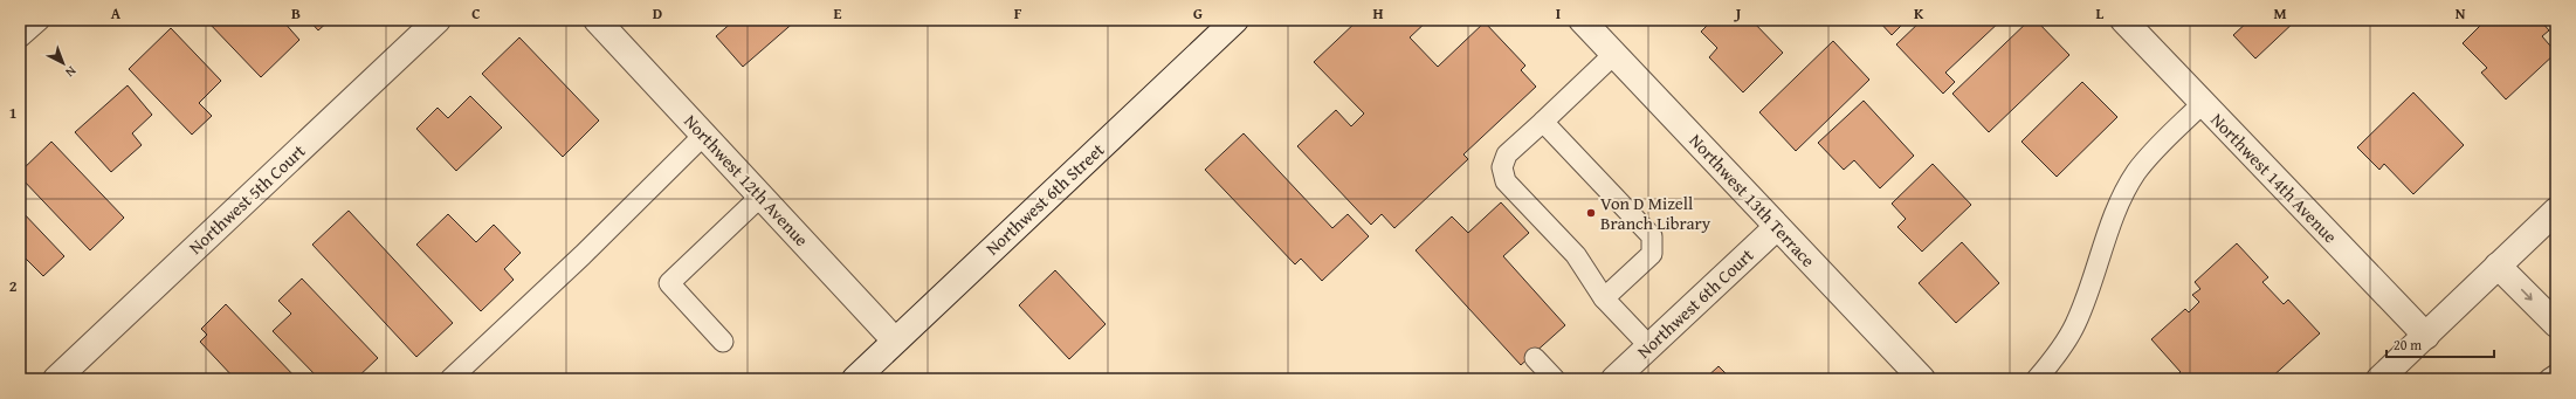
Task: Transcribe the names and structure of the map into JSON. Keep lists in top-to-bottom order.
{
  "streets": {
    "street": [
      "Northwest 14th Avenue",
      "Northwest 12th Avenue",
      "Northwest 5th Court",
      "Northwest 6th Street",
      "Northwest 13th Terrace",
      "Northwest 6th Court"
    ]
  },
  "crossings": [
    ["Northwest 12th Avenue", "Northwest 6th Street"],
    ["Northwest 13th Terrace", "Northwest 6th Court"]
  ],
  "places": ["Von D Mizell Branch Library"],
  "scale_bar": "20 m",
  "north": "bottom right",
  "grid": {
    "columns": [
      "A",
      "B",
      "C",
      "D",
      "E",
      "F",
      "G",
      "H",
      "I",
      "J",
      "K",
      "L",
      "M",
      "N"
    ],
    "rows": ["1", "2"]
  }
}
